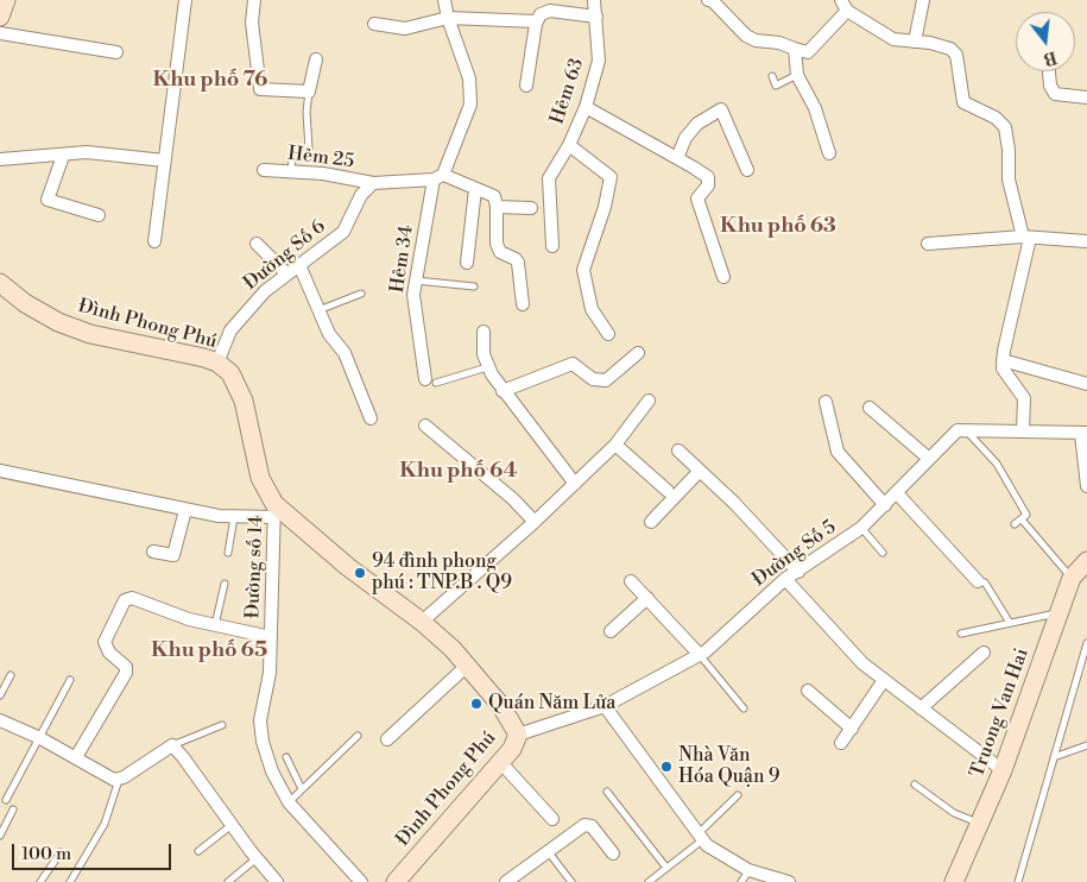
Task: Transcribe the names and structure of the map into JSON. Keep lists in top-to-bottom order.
{
  "streets": {
    "street": [
      "Hẻm 63",
      "Hẻm 25",
      "Đường Số 6",
      "Hẻm 34",
      "Đình Phong Phú",
      "Đường Số 5",
      "Đường số 14",
      "Truong Van Hai"
    ]
  },
  "crossings": [
    ["Hẻm 25", "Đường Số 6"],
    ["Đường Số 6", "Đình Phong Phú"],
    ["Đình Phong Phú", "Đường Số 5"],
    ["Đình Phong Phú", "Đường số 14"]
  ],
  "districts": [
    "Khu phố 76",
    "Khu phố 63",
    "Khu phố 64",
    "Khu phố 65"
  ],
  "places": ["94 đình phong phú : TNP.B . Q9", "Quán Năm Lửa", "Nhà Văn Hóa Quận 9"],
  "scale_bar": "100 m",
  "north": "bottom"
}
